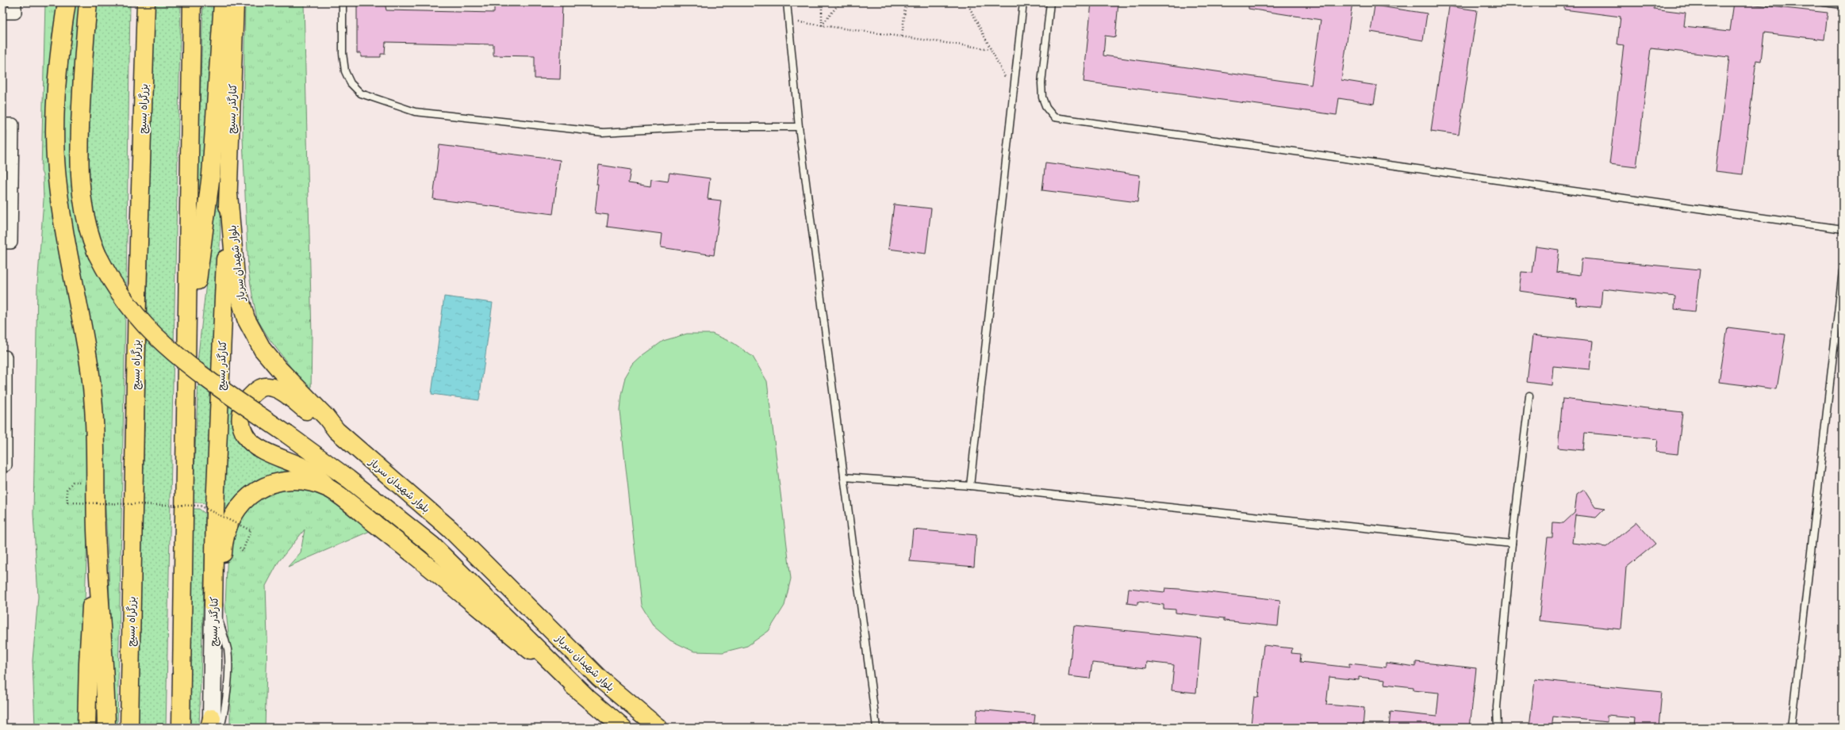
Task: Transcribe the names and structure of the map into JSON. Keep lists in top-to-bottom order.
{
  "streets": {
    "main road": ["بزرگراه بسیج", "کنارگذر بسیج", "بلوار شهیدان سرباز"]
  },
  "crossings": [
    ["کنارگذر بسیج", "بلوار شهیدان سرباز"]
  ]
}
